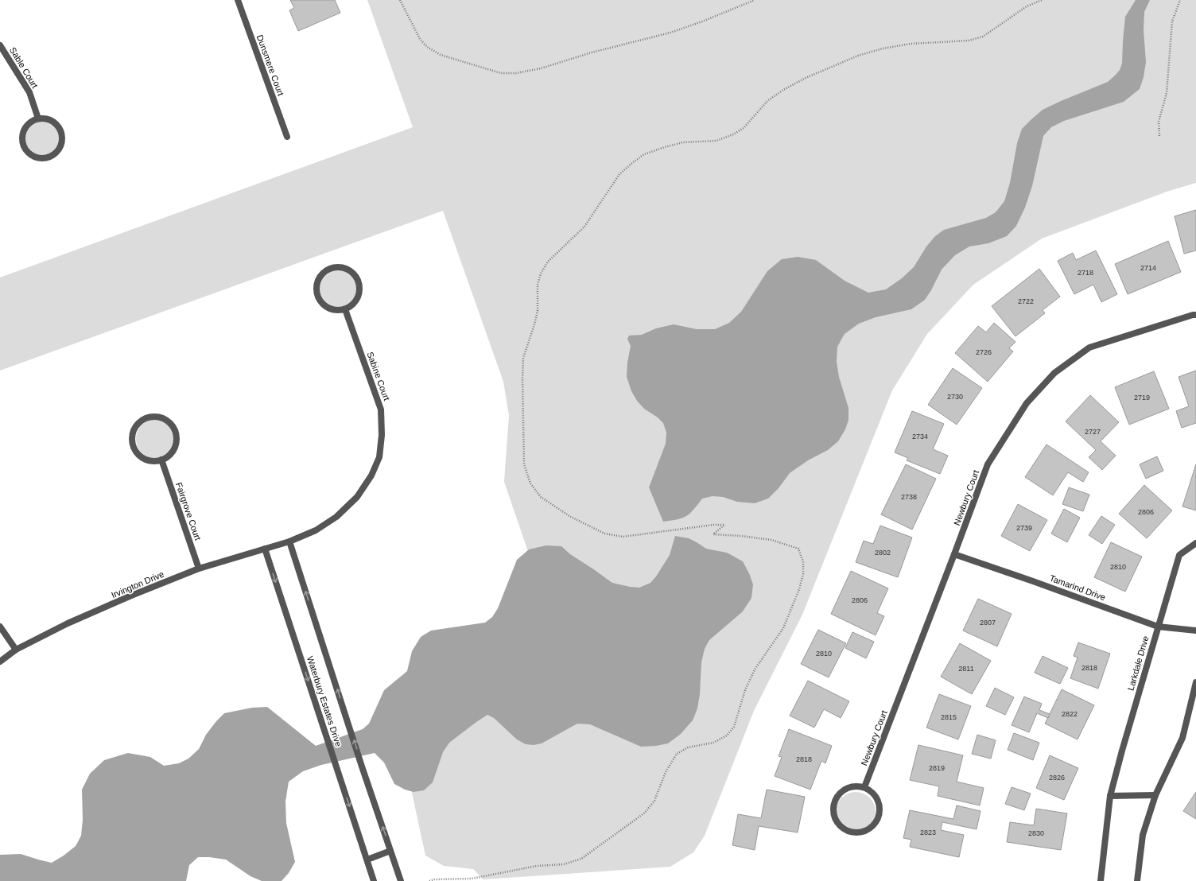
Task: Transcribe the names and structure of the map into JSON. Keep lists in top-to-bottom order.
{
  "streets": {
    "street": [
      "Dunsmere Court",
      "Sable Court",
      "Sabine Court",
      "Newbury Court",
      "Fairgrove Court",
      "Irvington Drive",
      "Tamarind Drive",
      "Larkdale Drive",
      "Waterbury Estates Drive"
    ]
  },
  "crossings": [
    ["Sabine Court", "Irvington Drive"],
    ["Sabine Court", "Waterbury Estates Drive"],
    ["Newbury Court", "Tamarind Drive"],
    ["Fairgrove Court", "Irvington Drive"],
    ["Irvington Drive", "Waterbury Estates Drive"],
    ["Tamarind Drive", "Larkdale Drive"]
  ],
  "house_numbers": [
    "2714",
    "2718",
    "2722",
    "2726",
    "2730",
    "2719",
    "2727",
    "2734",
    "2738",
    "2806",
    "2739",
    "2802",
    "2810",
    "2806",
    "2807",
    "2810",
    "2818",
    "2811",
    "2822",
    "2815",
    "2818",
    "2819",
    "2826",
    "2823",
    "2830"
  ]
}
